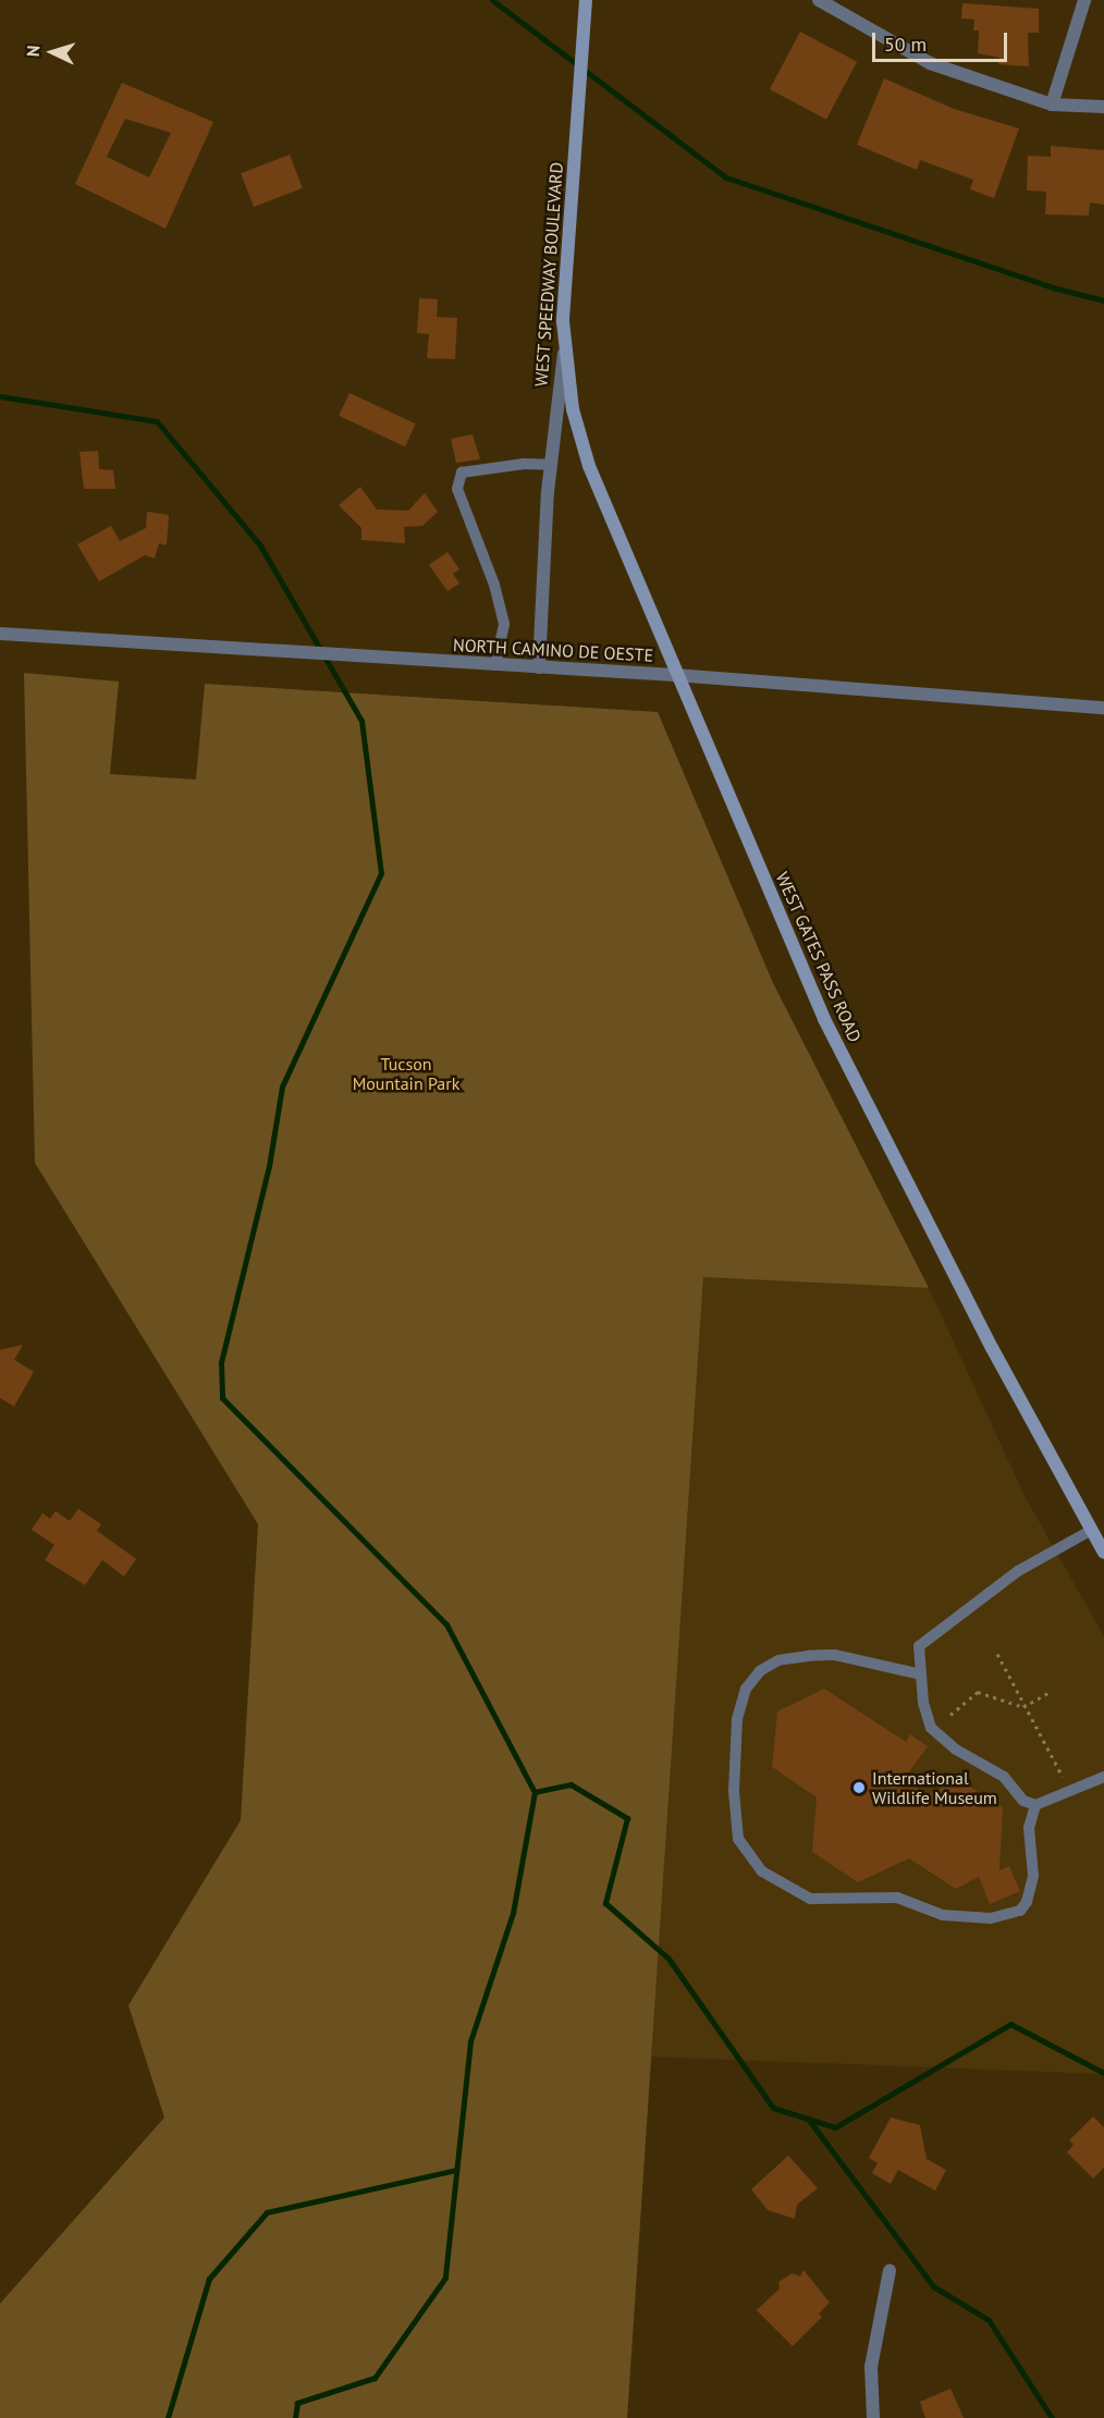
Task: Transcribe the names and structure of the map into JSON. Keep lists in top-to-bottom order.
{
  "streets": {
    "main road": ["WEST SPEEDWAY BOULEVARD", "WEST GATES PASS ROAD"],
    "street": ["NORTH CAMINO DE OESTE"]
  },
  "crossings": [
    ["WEST SPEEDWAY BOULEVARD", "NORTH CAMINO DE OESTE"],
    ["WEST SPEEDWAY BOULEVARD", "WEST GATES PASS ROAD"],
    ["NORTH CAMINO DE OESTE", "WEST GATES PASS ROAD"]
  ],
  "parks": ["Tucson Mountain Park"],
  "places": ["International Wildlife Museum"],
  "scale_bar": "50 m",
  "north": "left"
}
